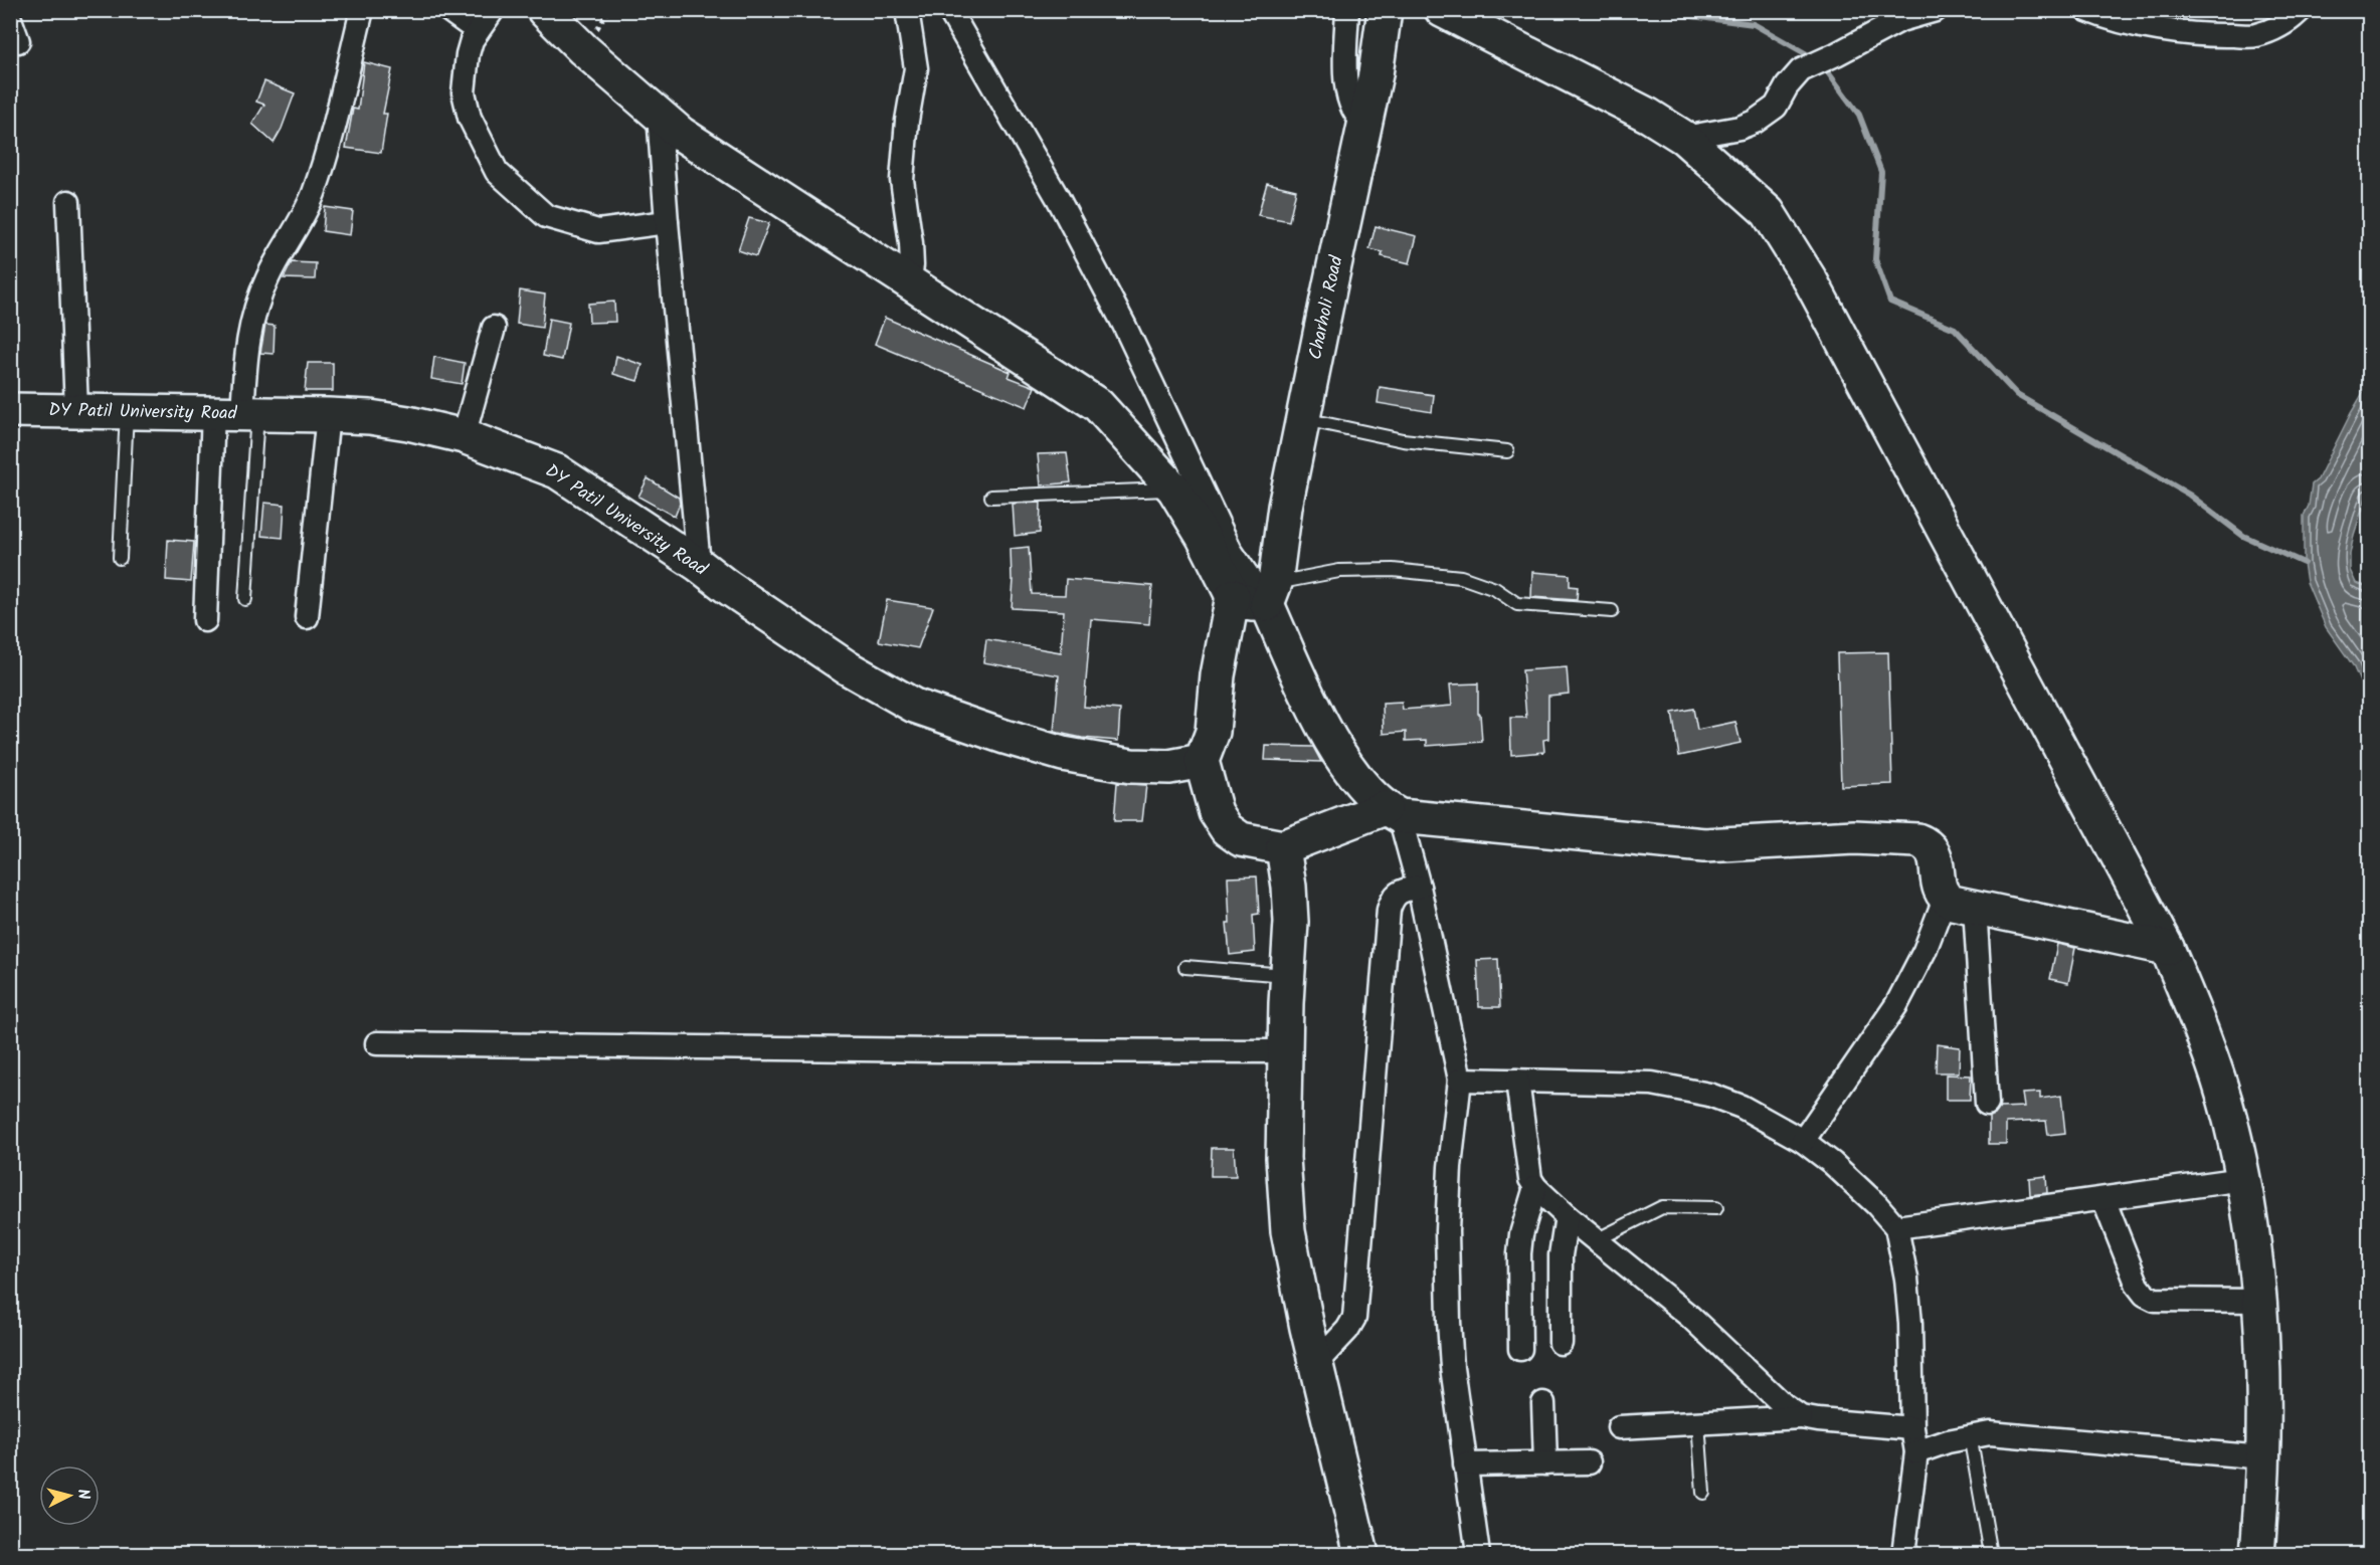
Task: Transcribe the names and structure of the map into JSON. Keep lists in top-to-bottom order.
{
  "streets": {
    "street": ["Charholi Road", "DY Patil University Road"]
  },
  "north": "right"
}
